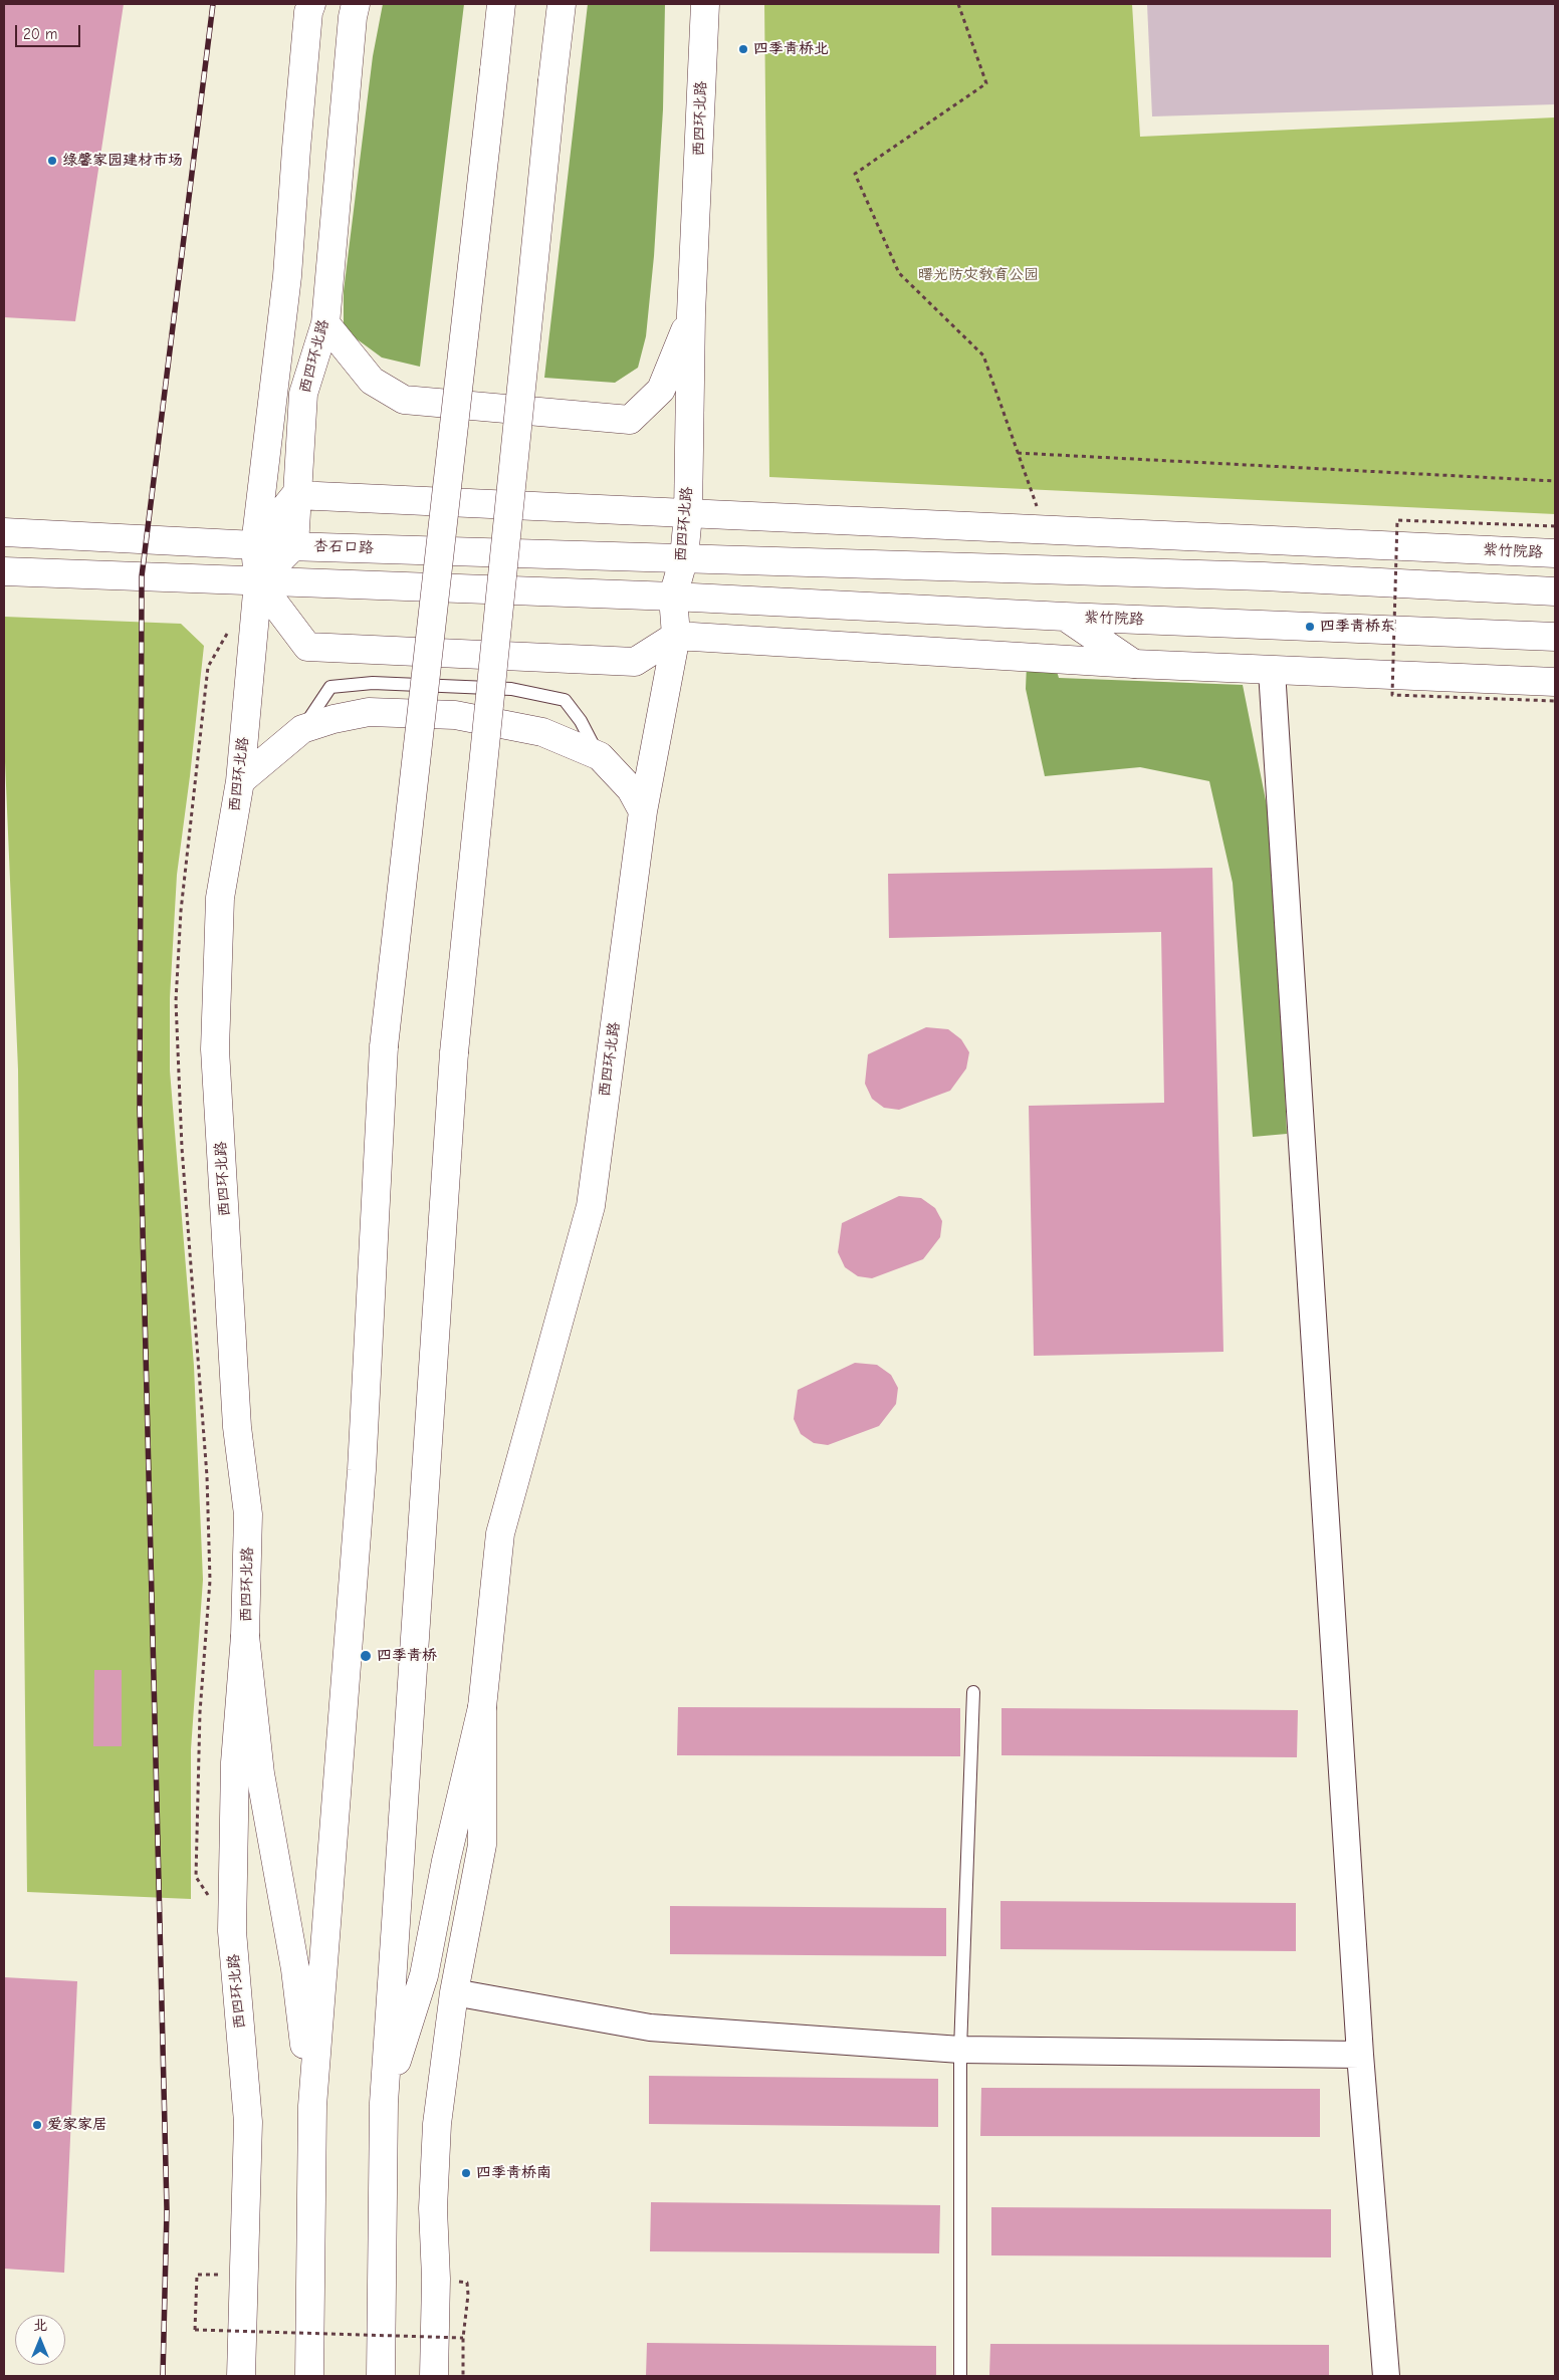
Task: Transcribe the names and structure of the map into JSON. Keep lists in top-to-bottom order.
{
  "streets": {
    "main road": ["西四环北路", "杏石口路", "紫竹院路"]
  },
  "crossings": [
    ["西四环北路", "杏石口路"],
    ["西四环北路", "紫竹院路"]
  ],
  "parks": ["曙光防灾教育公园"],
  "places": [
    "四季青桥北",
    "绿馨家园建材市场",
    "四季青桥东",
    "四季青桥",
    "爱家家居",
    "四季青桥南"
  ],
  "scale_bar": "20 m",
  "north": "top"
}
